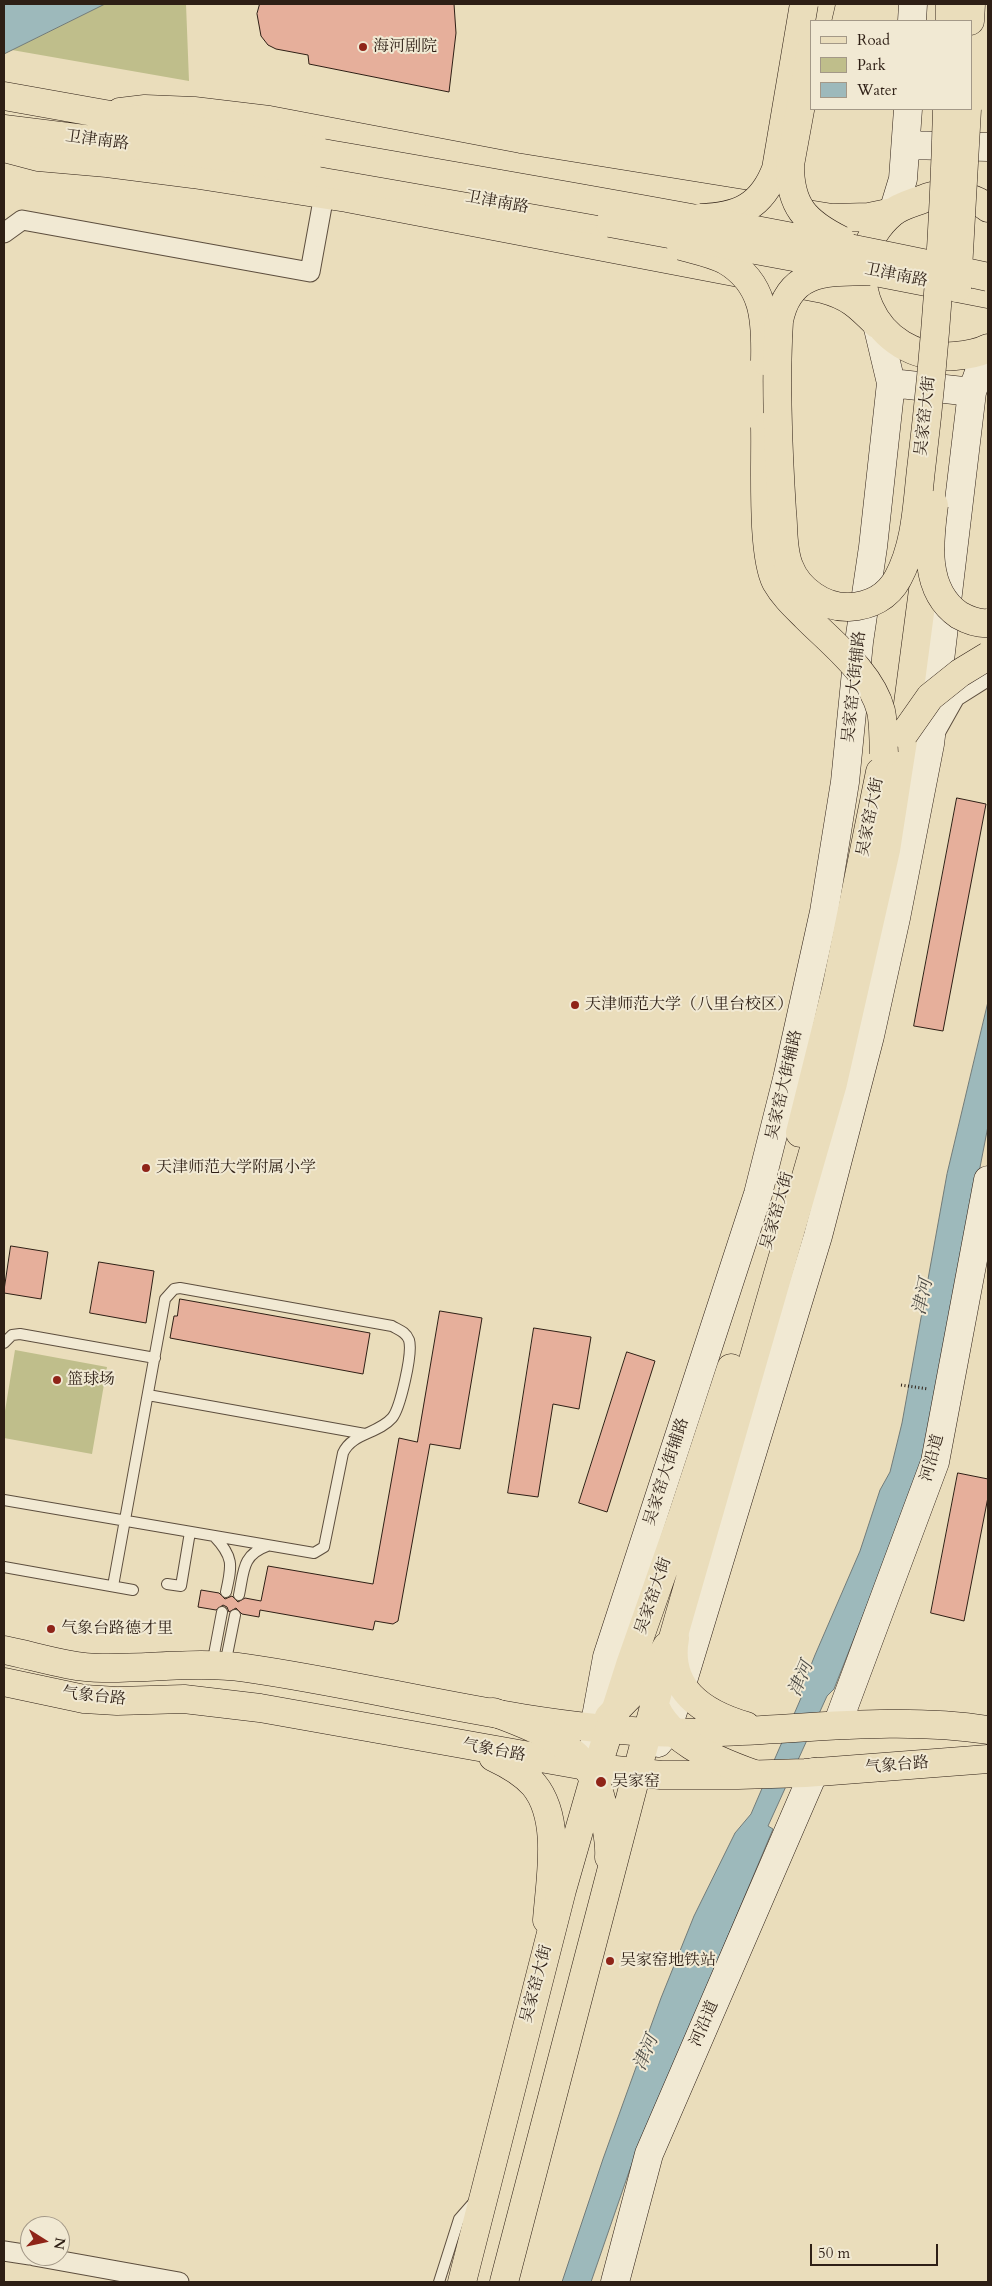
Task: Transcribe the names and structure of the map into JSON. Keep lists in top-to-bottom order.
{
  "streets": {
    "main road": ["卫津南路", "吴家窑大街", "气象台路"],
    "street": ["吴家窑大街辅路", "河沿道"]
  },
  "crossings": [
    ["吴家窑大街", "吴家窑大街辅路"],
    ["吴家窑大街", "气象台路"],
    ["吴家窑大街辅路", "气象台路"],
    ["河沿道", "气象台路"]
  ],
  "water": ["津河"],
  "places": [
    "海河剧院",
    "天津师范大学（八里台校区）",
    "天津师范大学附属小学",
    "篮球场",
    "气象台路德才里",
    "吴家窑",
    "吴家窑地铁站"
  ],
  "legend": ["Road", "Park", "Water"],
  "scale_bar": "50 m",
  "north": "right"
}
